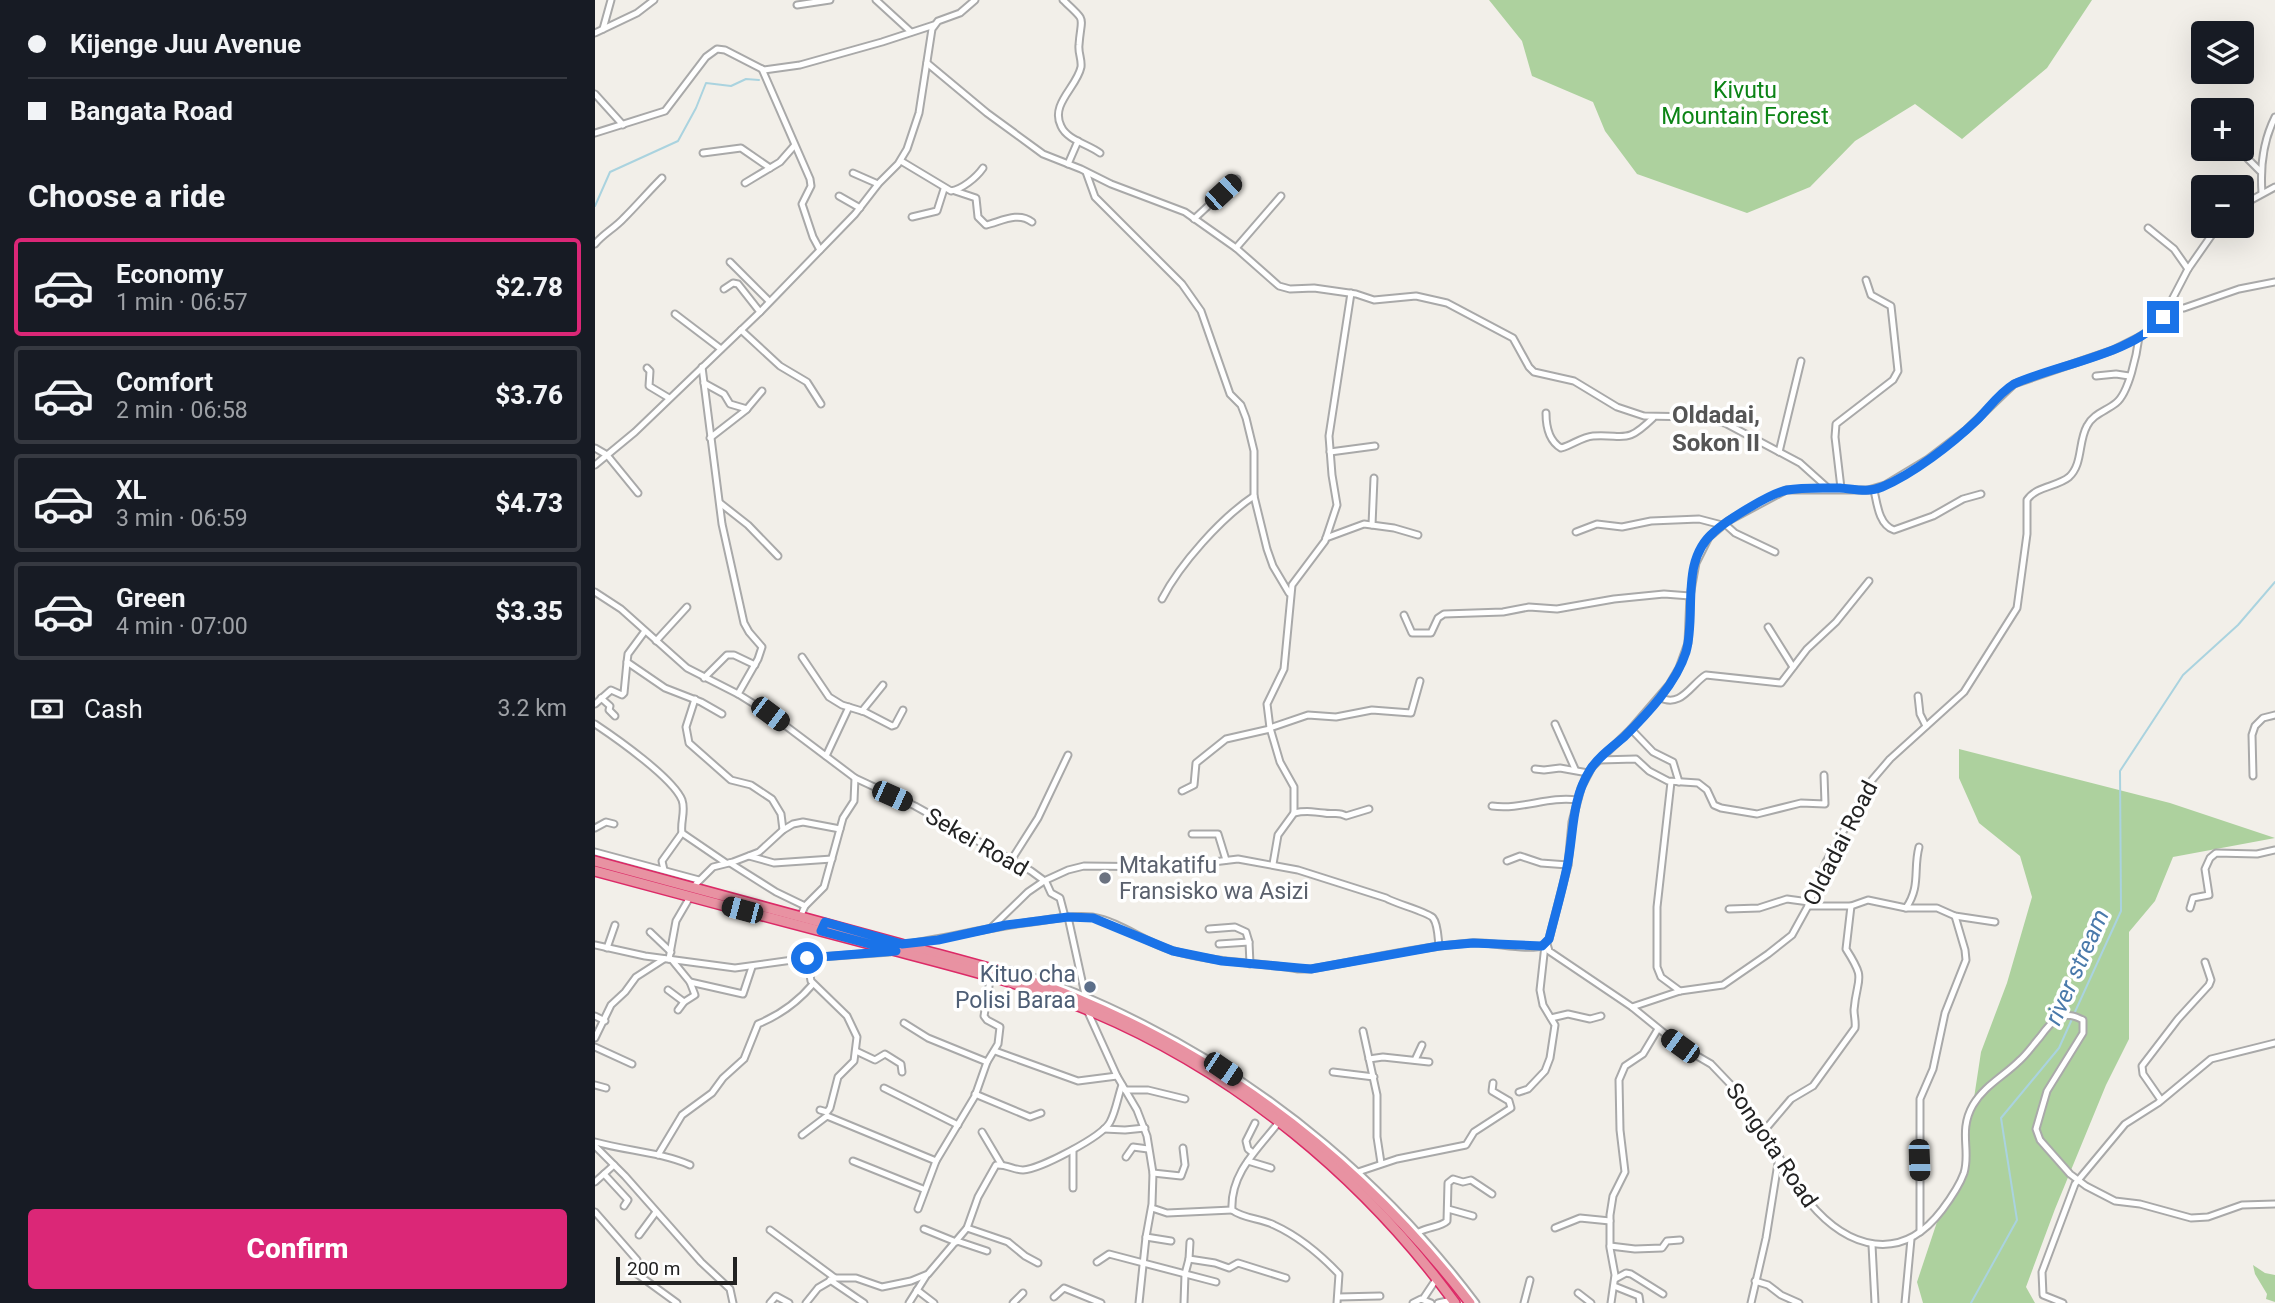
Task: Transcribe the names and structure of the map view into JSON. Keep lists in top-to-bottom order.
{
  "streets": {
    "street": ["Sekei Road", "Oldadai Road", "Songota Road"]
  },
  "crossings": [
    ["Oldadai Road", "Songota Road"]
  ],
  "districts": ["Oldadai, Sokon II"],
  "water": ["river stream"],
  "parks": ["Kivutu Mountain Forest"],
  "places": ["Mtakatifu Fransisko wa Asizi", "Kituo cha Polisi Baraa"],
  "scale_bar": "200 m",
  "page": {
    "banner": ["Kijenge Juu Avenue", "Bangata Road"],
    "map_buttons": ["+", "−"],
    "heading": "Choose a ride",
    "list": [
      {
        "name": "Economy",
        "note": "1 min · 06:57",
        "value": "$2.78"
      },
      {
        "name": "Comfort",
        "note": "2 min · 06:58",
        "value": "$3.76"
      },
      {
        "name": "XL",
        "note": "3 min · 06:59",
        "value": "$4.73"
      },
      {
        "name": "Green",
        "note": "4 min · 07:00",
        "value": "$3.35"
      }
    ],
    "pay": ["Cash", "3.2 km"],
    "buttons": "Confirm",
    "scale": "200 m"
  }
}
